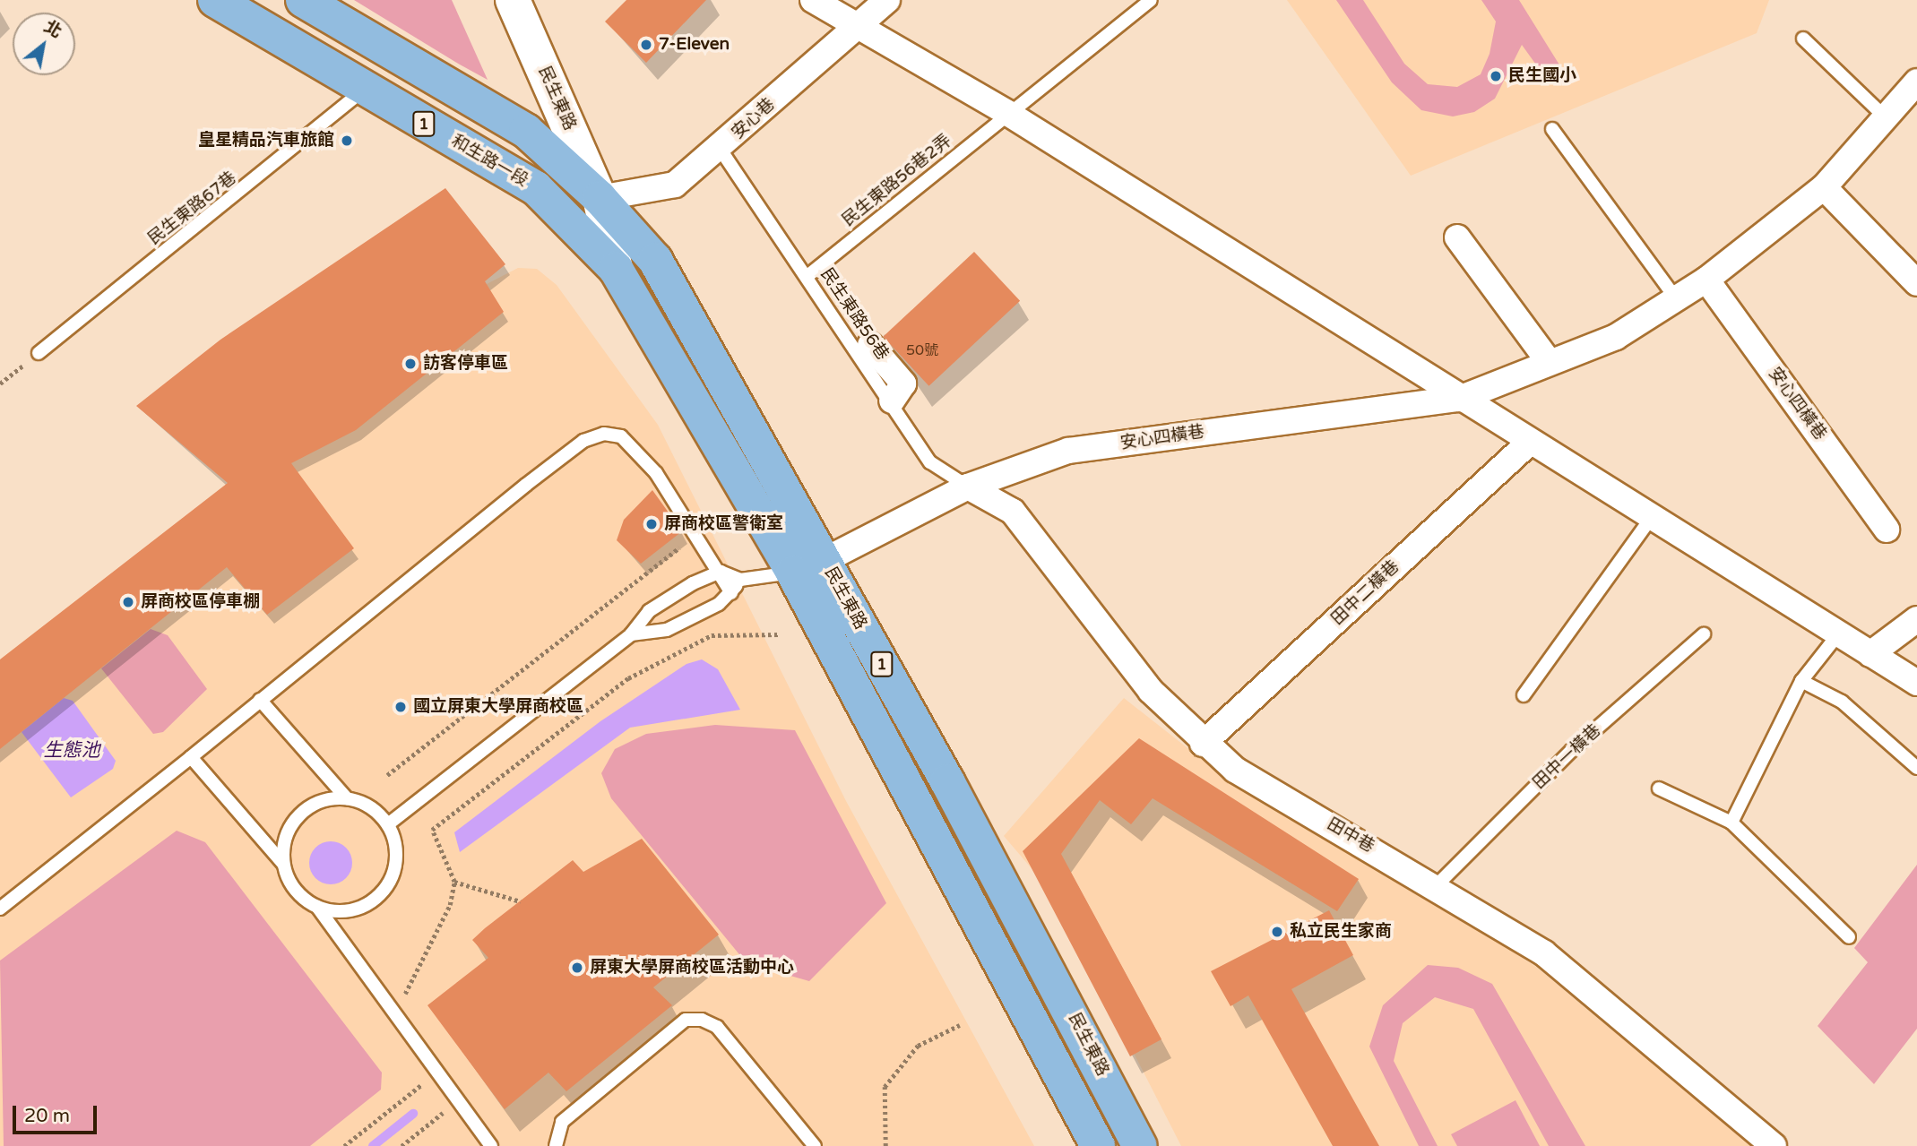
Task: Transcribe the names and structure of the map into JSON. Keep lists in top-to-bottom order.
{
  "streets": {
    "main road": ["民生東路", "1", "和生路一段"],
    "street": [
      "安心巷",
      "安心四橫巷",
      "田中二橫巷",
      "田中巷"
    ],
    "lane": [
      "民生東路56巷2弄",
      "民生東路67巷",
      "民生東路56巷",
      "田中一橫巷"
    ]
  },
  "crossings": [
    ["民生東路", "安心巷"],
    ["民生東路", "1"],
    ["民生東路", "和生路一段"],
    ["民生東路", "安心四橫巷"],
    ["安心巷", "1"],
    ["安心巷", "民生東路56巷"],
    ["和生路一段", "民生東路67巷"],
    ["民生東路56巷2弄", "民生東路56巷"],
    ["民生東路56巷", "安心四橫巷"],
    ["民生東路56巷", "田中巷"],
    ["安心四橫巷", "田中巷"],
    ["田中二橫巷", "田中巷"],
    ["田中一橫巷", "田中巷"]
  ],
  "water": ["生態池"],
  "places": [
    "7-Eleven",
    "民生國小",
    "皇星精品汽車旅館",
    "訪客停車區",
    "屏商校區警衛室",
    "屏商校區停車棚",
    "國立屏東大學屏商校區",
    "私立民生家商",
    "屏東大學屏商校區活動中心"
  ],
  "house_numbers": ["50號"],
  "scale_bar": "20 m",
  "north": "top right"
}
